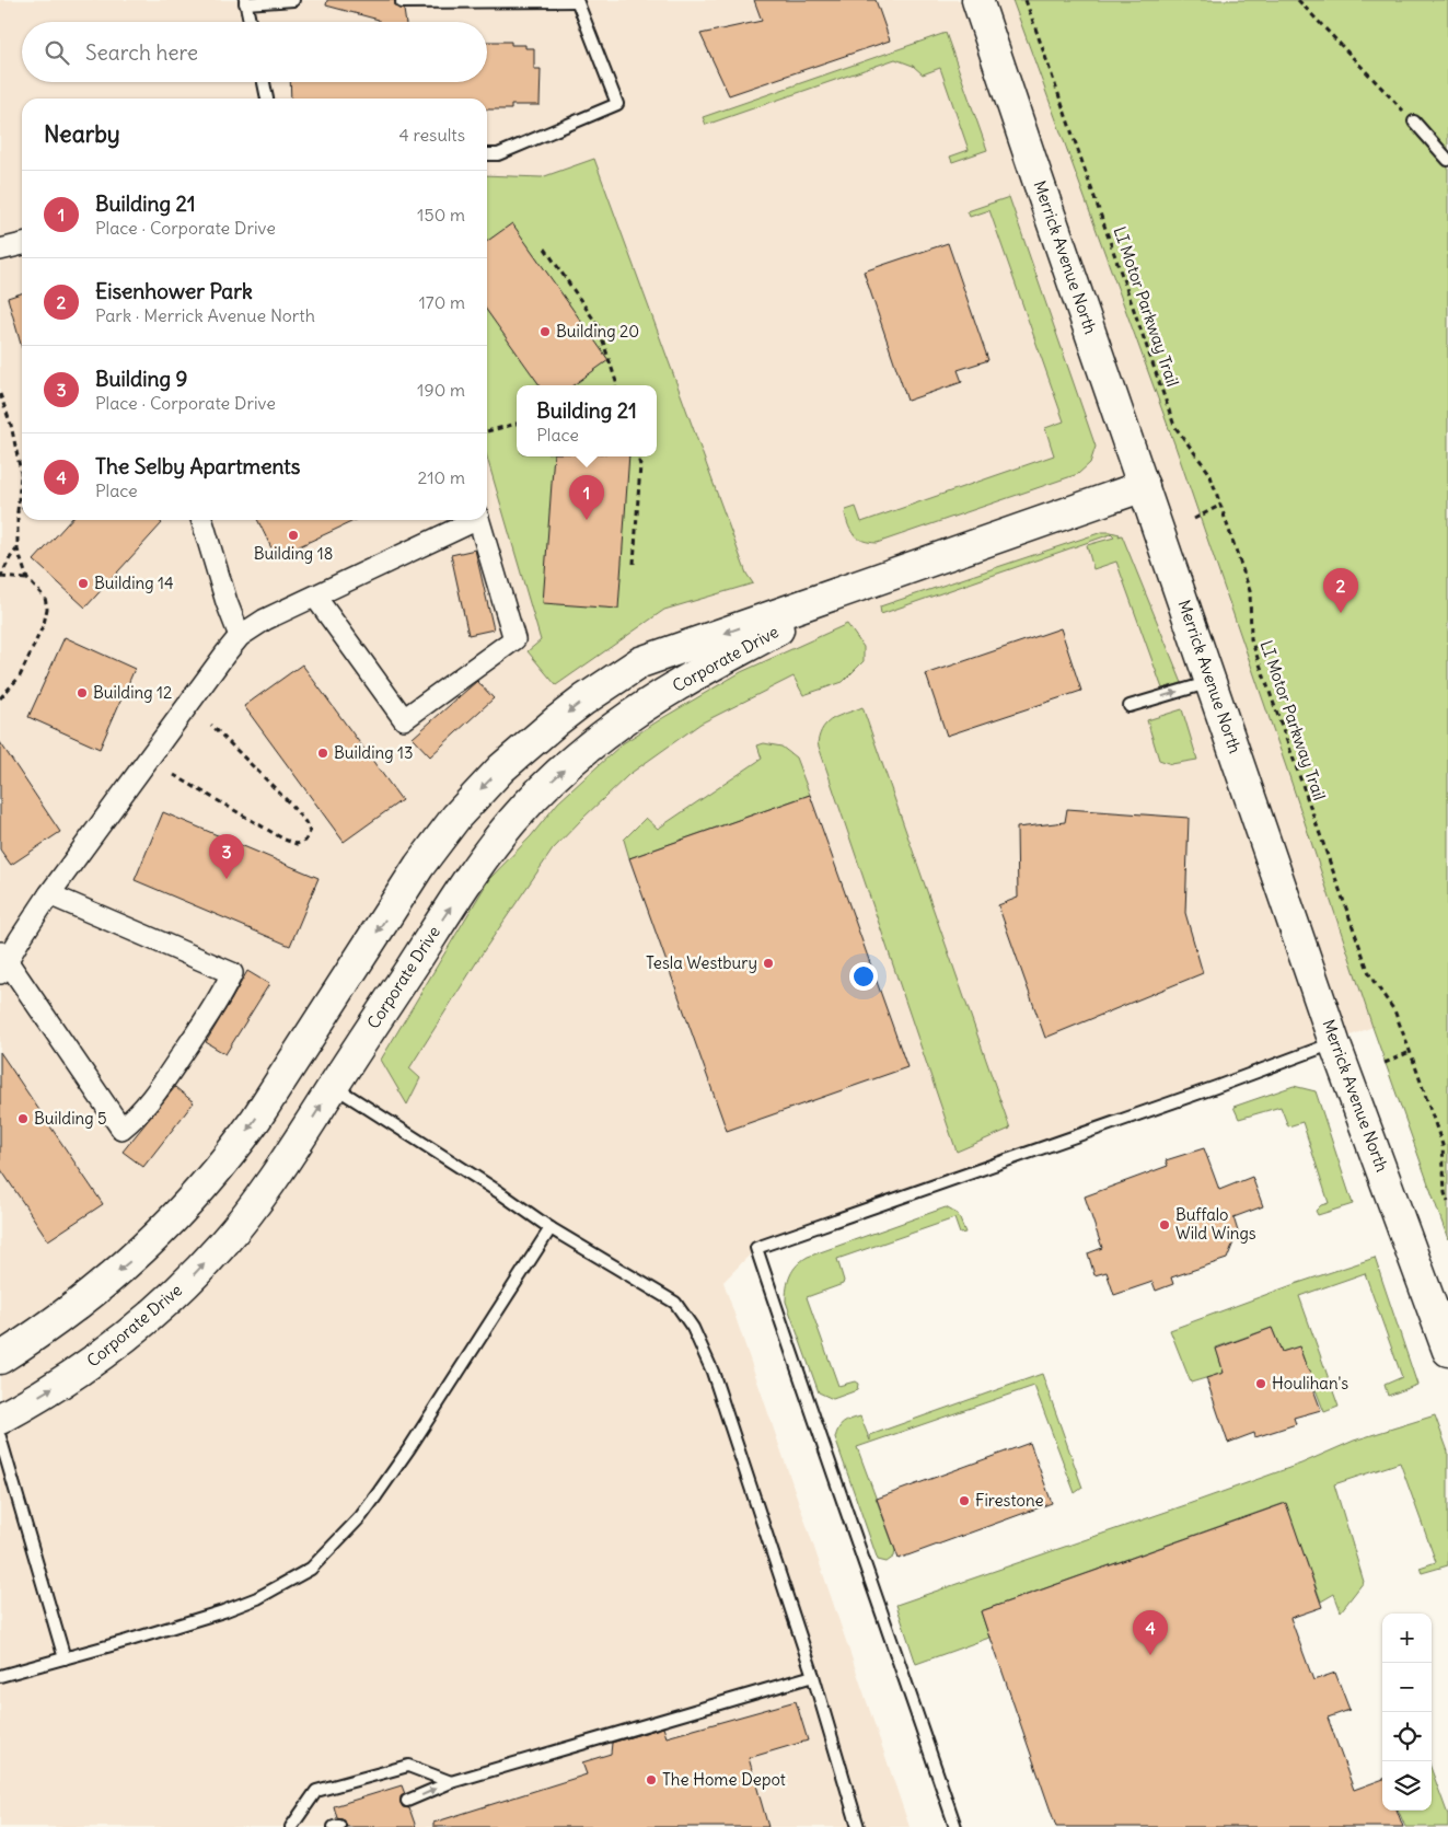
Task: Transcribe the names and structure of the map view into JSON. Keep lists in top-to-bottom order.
{
  "streets": {
    "main road": ["Merrick Avenue North", "Corporate Drive"],
    "path": ["LI Motor Parkway Trail"]
  },
  "crossings": [
    ["Merrick Avenue North", "Corporate Drive"]
  ],
  "places": [
    "Building 20",
    "Building 18",
    "Building 14",
    "Building 12",
    "Building 13",
    "Tesla Westbury",
    "Building 5",
    "Buffalo Wild Wings",
    "Houlihan's",
    "Firestone",
    "The Home Depot"
  ],
  "page": {
    "search": "Search here",
    "heading": ["Nearby", "4 results"],
    "list": [
      {
        "mark": "1",
        "name": "Building 21",
        "note": "Place · Corporate Drive",
        "value": "150 m"
      },
      {
        "mark": "2",
        "name": "Eisenhower Park",
        "note": "Park · Merrick Avenue North",
        "value": "170 m"
      },
      {
        "mark": "3",
        "name": "Building 9",
        "note": "Place · Corporate Drive",
        "value": "190 m"
      },
      {
        "mark": "4",
        "name": "The Selby Apartments",
        "note": "Place",
        "value": "210 m"
      }
    ],
    "popup": ["Building 21", "Place"],
    "pins": [
      "1",
      "2",
      "3",
      "4"
    ],
    "map_buttons": ["+", "−"]
  }
}
